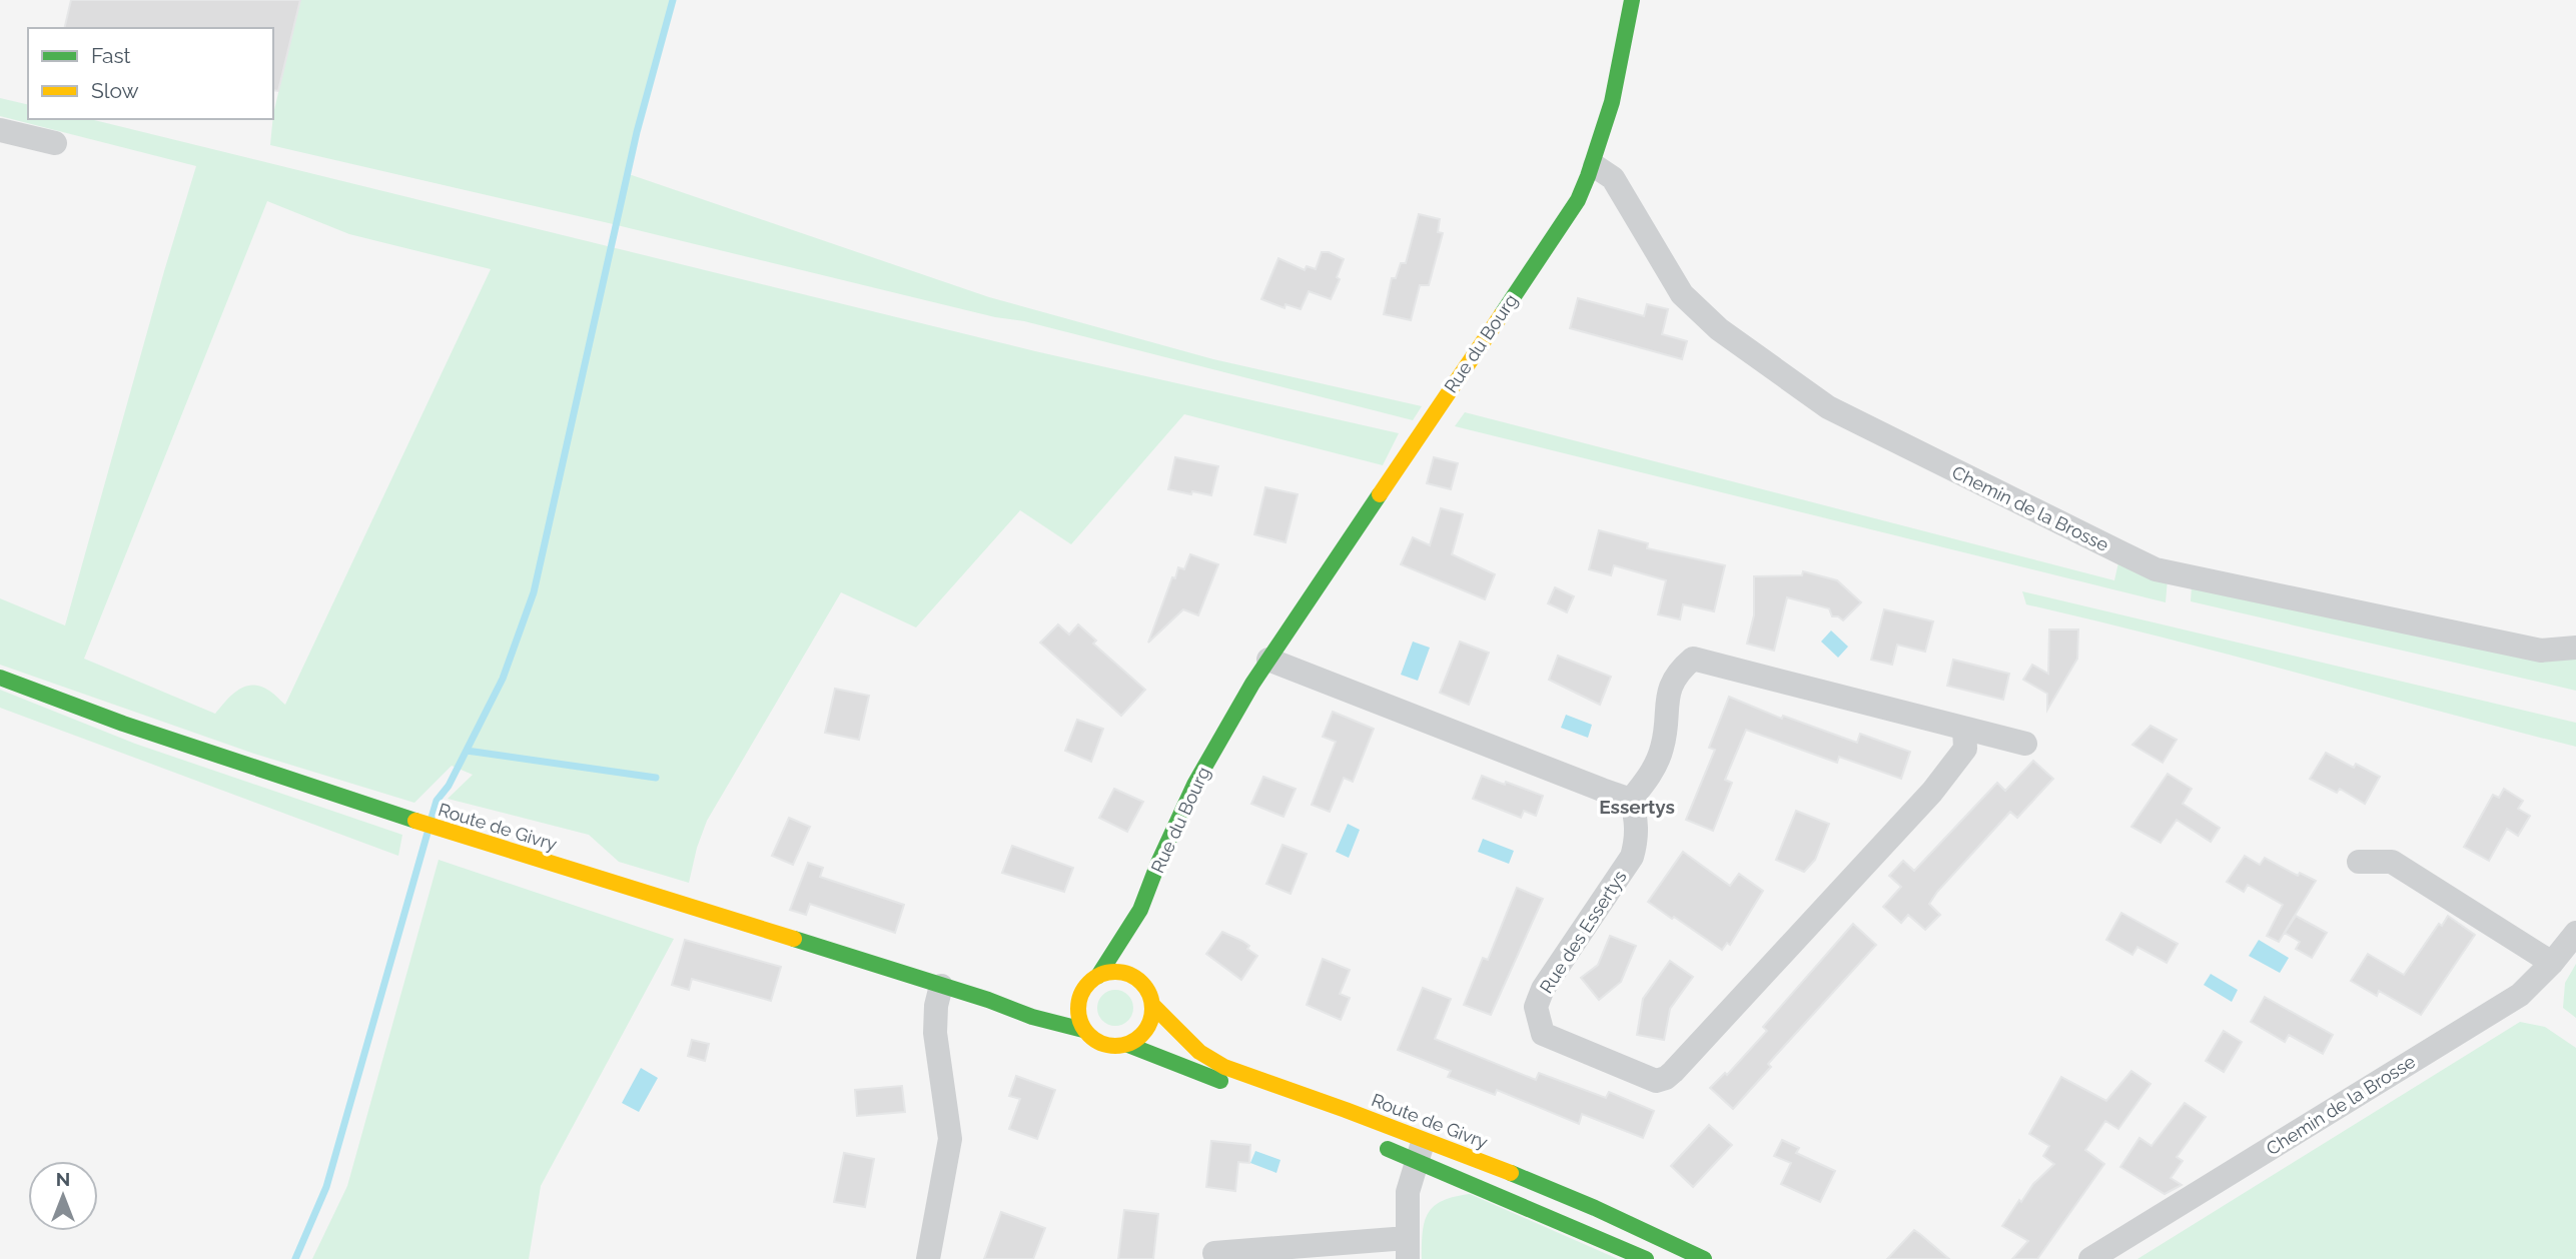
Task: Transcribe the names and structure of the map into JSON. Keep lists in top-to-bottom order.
{
  "streets": {
    "main road": ["Rue du Bourg", "Route de Givry"],
    "street": ["Chemin de la Brosse", "Rue des Essertys"]
  },
  "crossings": [
    ["Rue du Bourg", "Chemin de la Brosse"],
    ["Rue du Bourg", "Route de Givry"]
  ],
  "districts": ["Essertys"],
  "legend": ["Fast", "Slow"],
  "north": "top"
}
